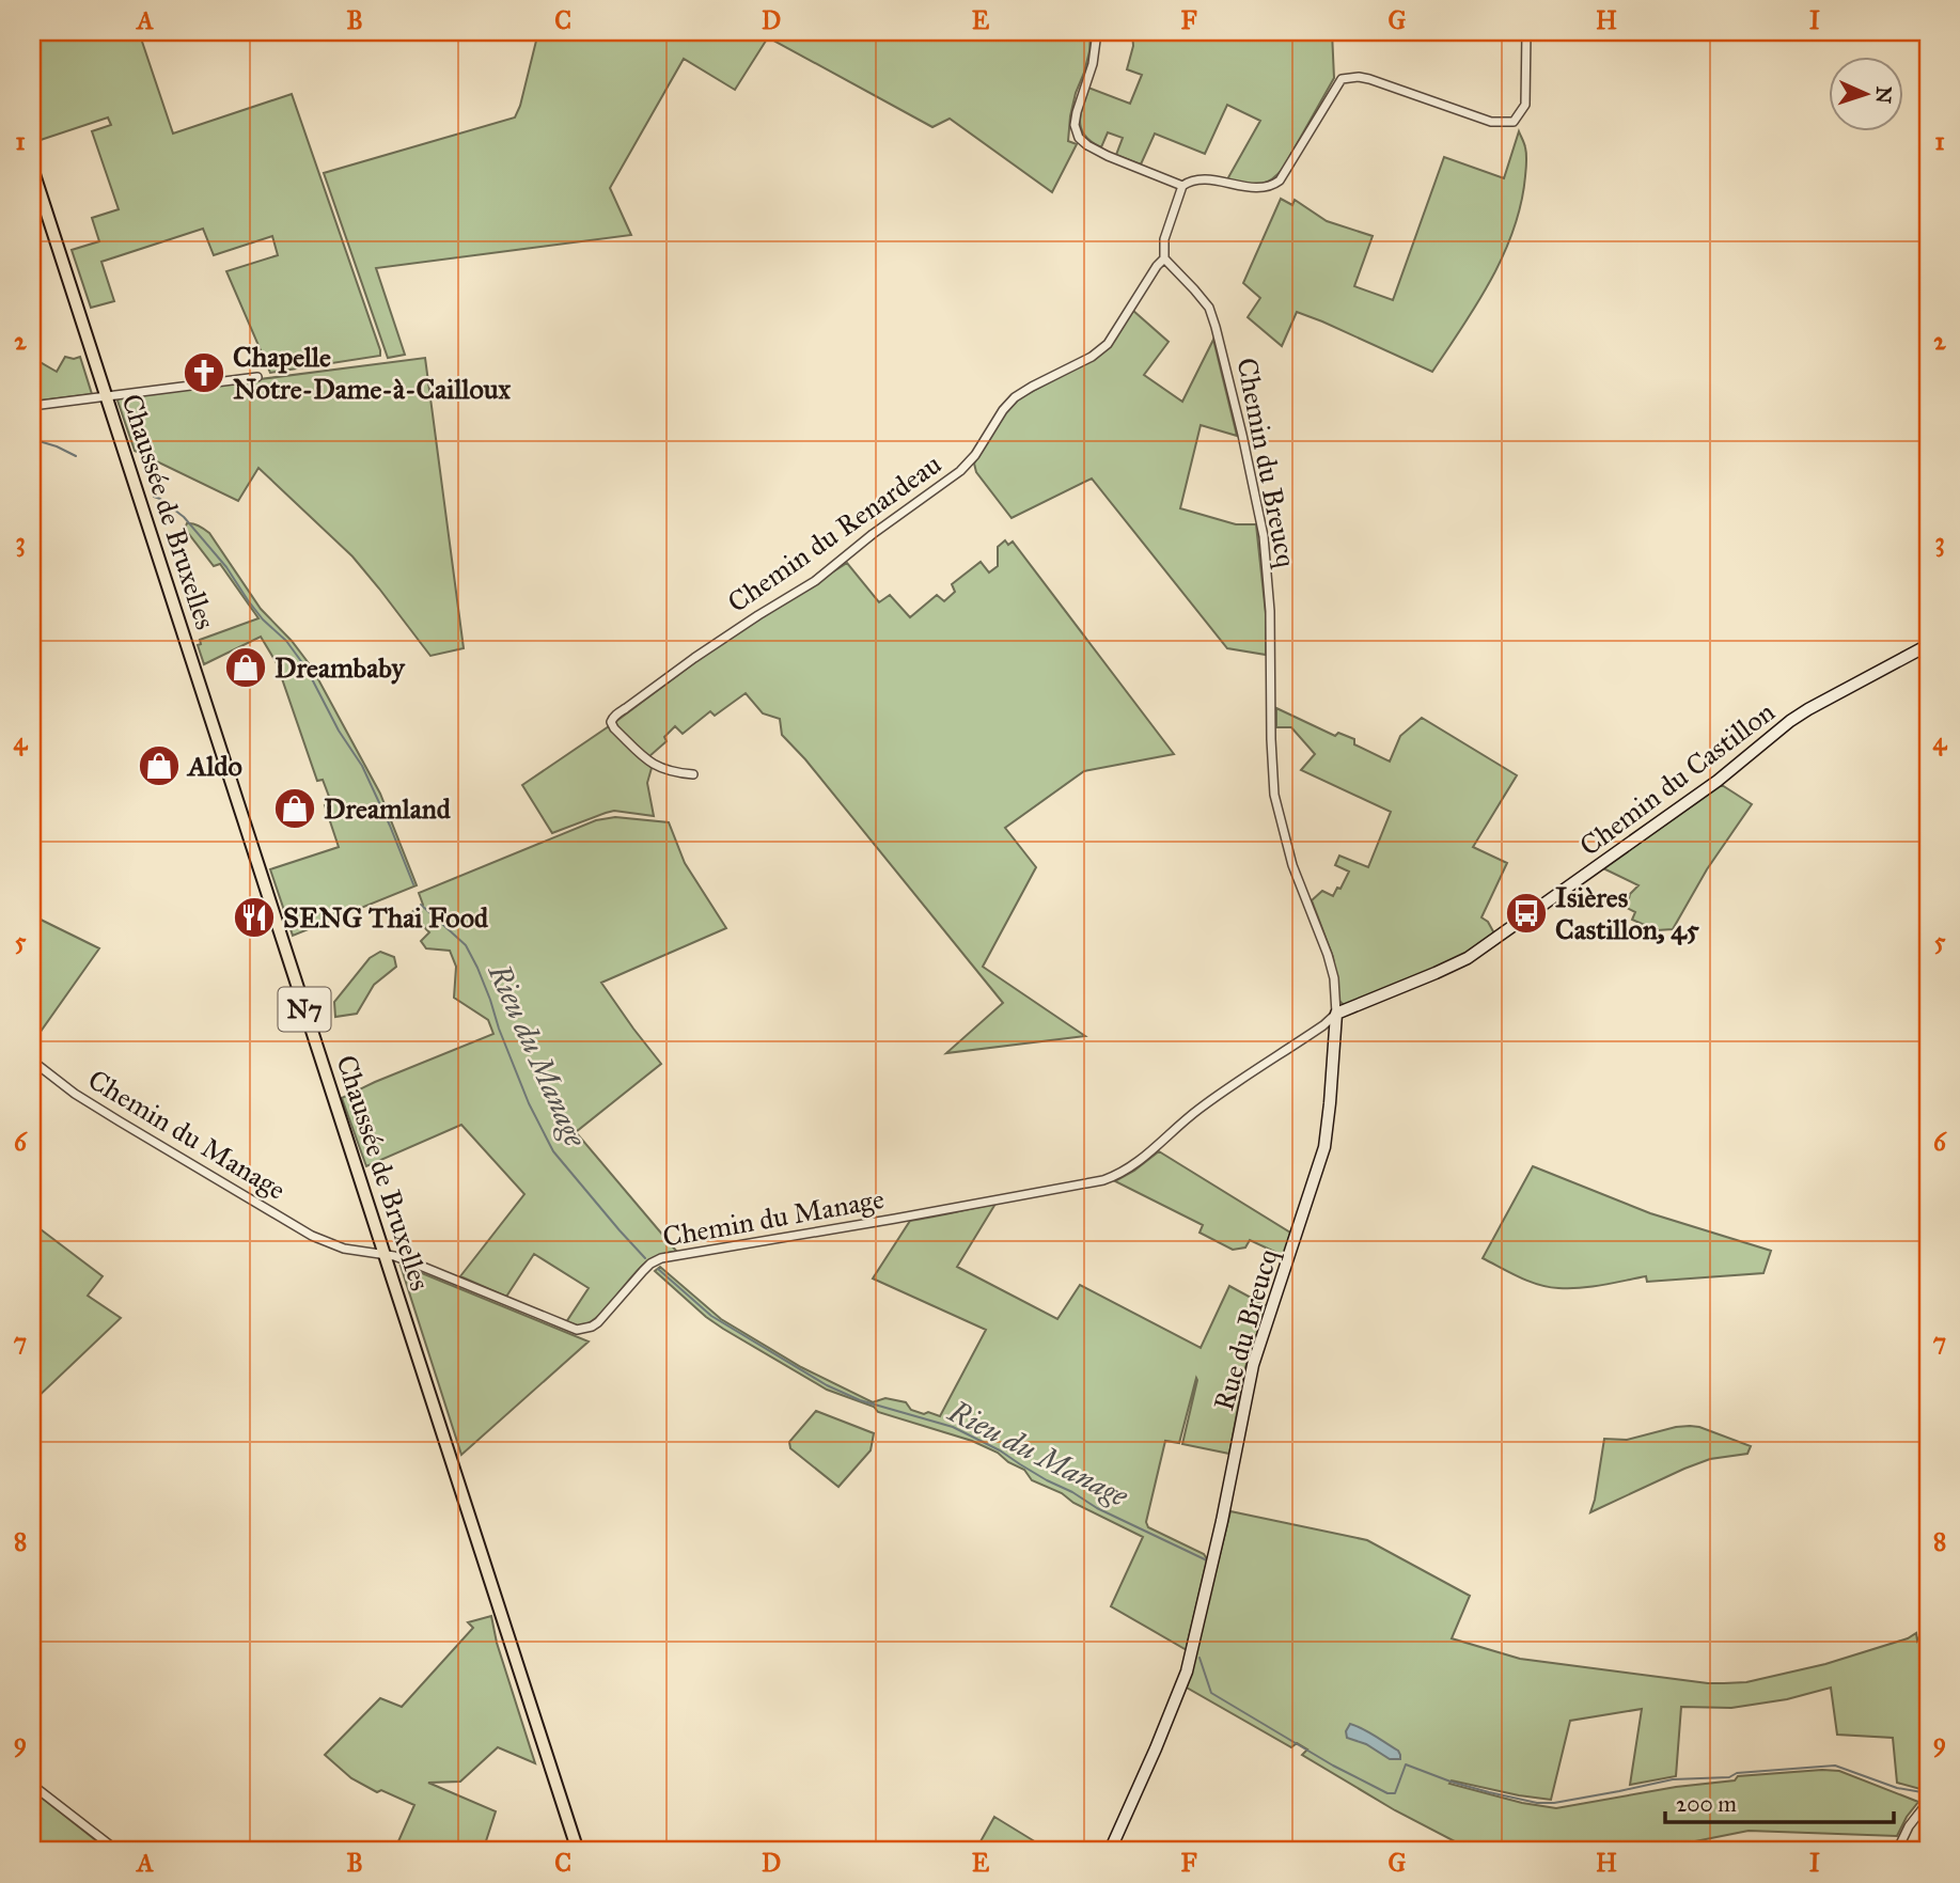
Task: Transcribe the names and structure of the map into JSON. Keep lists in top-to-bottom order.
{
  "streets": {
    "main road": ["Chaussée de Bruxelles", "N7"],
    "street": [
      "Chemin du Breucq",
      "Chemin du Renardeau",
      "Chemin du Castillon",
      "Chemin du Manage",
      "Rue du Breucq"
    ]
  },
  "crossings": [
    ["Chemin du Breucq", "Chemin du Renardeau"],
    ["Chemin du Breucq", "Rue du Breucq"],
    ["Chaussée de Bruxelles", "Chemin du Manage"],
    ["Chemin du Castillon", "Chemin du Manage"],
    ["Chemin du Castillon", "Rue du Breucq"],
    ["Chemin du Manage", "Rue du Breucq"]
  ],
  "water": ["Rieu du Manage"],
  "places": {
    "church": ["Chapelle Notre-Dame-à-Cailloux"],
    "shop": ["Dreambaby", "Aldo", "Dreamland"],
    "bus stop": ["Isières Castillon, 45"],
    "restaurant": ["SENG Thai Food"]
  },
  "scale_bar": "200 m",
  "north": "right",
  "grid": {
    "columns": [
      "A",
      "B",
      "C",
      "D",
      "E",
      "F",
      "G",
      "H",
      "I"
    ],
    "rows": [
      "1",
      "2",
      "3",
      "4",
      "5",
      "6",
      "7",
      "8",
      "9"
    ]
  }
}
